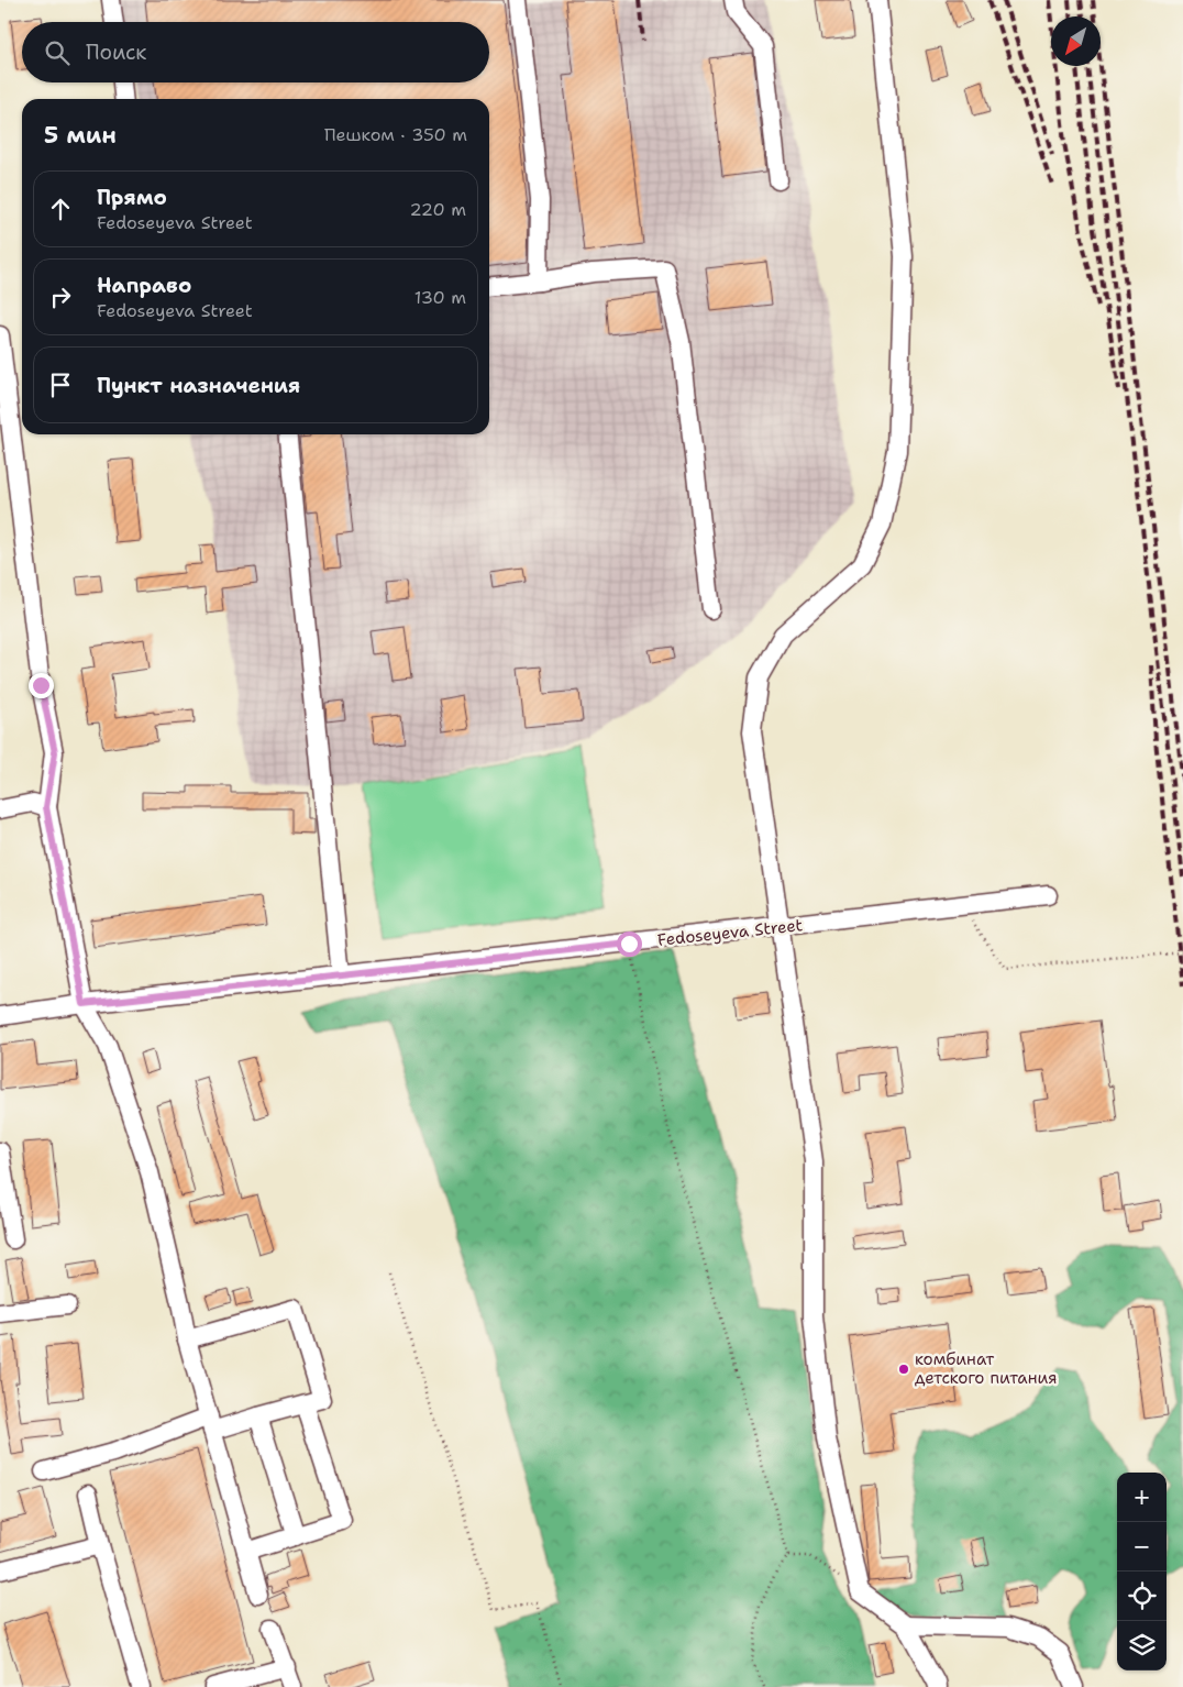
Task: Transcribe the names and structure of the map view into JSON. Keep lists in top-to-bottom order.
{
  "streets": {
    "street": ["Fedoseyeva Street"]
  },
  "places": ["комбинат детского питания"],
  "north": "bottom left",
  "page": {
    "search": "Поиск",
    "heading": ["5 мин", "Пешком · 350 m"],
    "list": [
      ["Прямо", "Fedoseyeva Street", "220 m"],
      ["Направо", "Fedoseyeva Street", "130 m"],
      "Пункт назначения"
    ],
    "map_buttons": ["+", "−"]
  }
}
